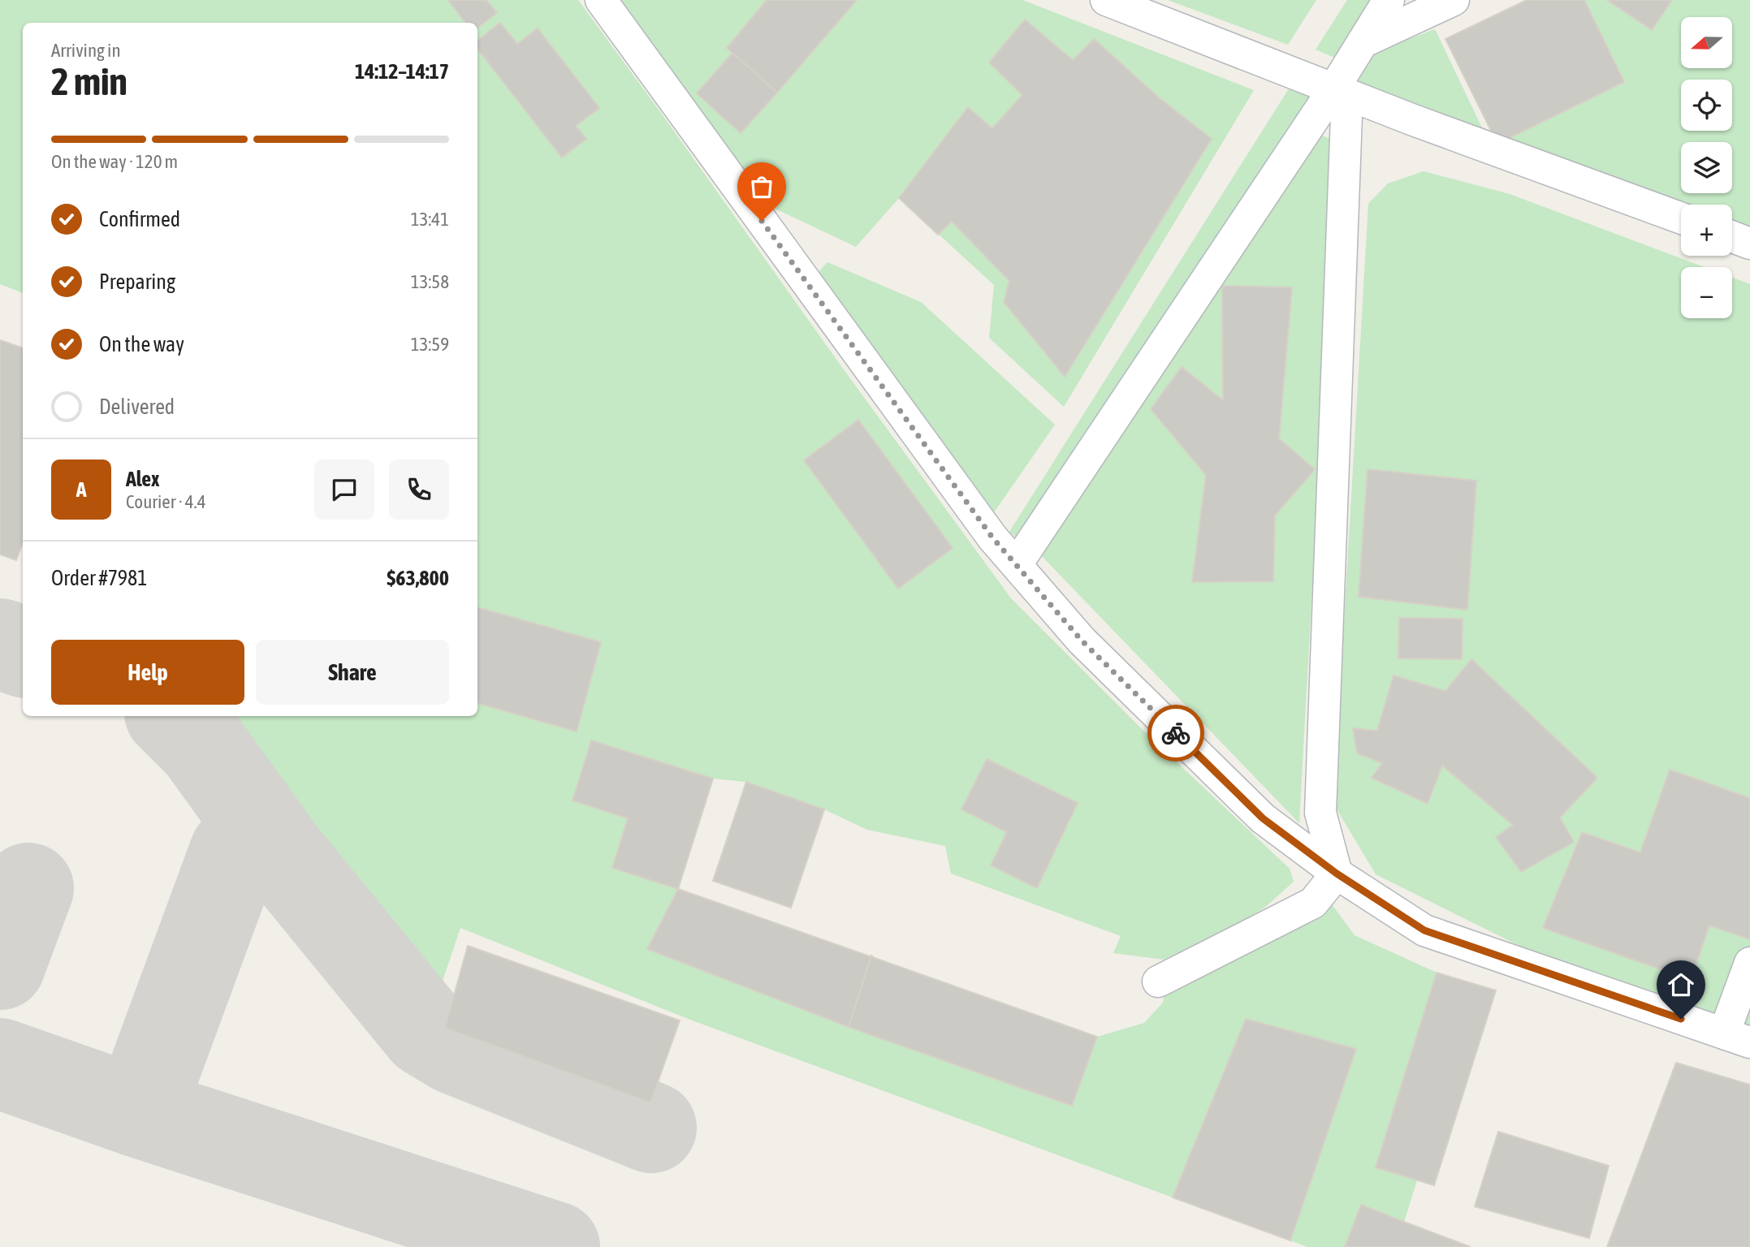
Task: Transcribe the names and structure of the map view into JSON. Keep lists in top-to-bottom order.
{
  "north": "left",
  "page": {
    "map_buttons": ["+", "−"],
    "heading": ["2 min", "Arriving in", "14:12–14:17"],
    "panel": [
      "Alex",
      "Courier · 4.4",
      "Order #7981",
      "$63,800"
    ],
    "bar": "On the way · 120 m",
    "list": [
      ["Confirmed", "13:41"],
      ["Preparing", "13:58"],
      ["On the way", "13:59"],
      "Delivered"
    ],
    "round": "A",
    "buttons": ["Help", "Share"]
  }
}
